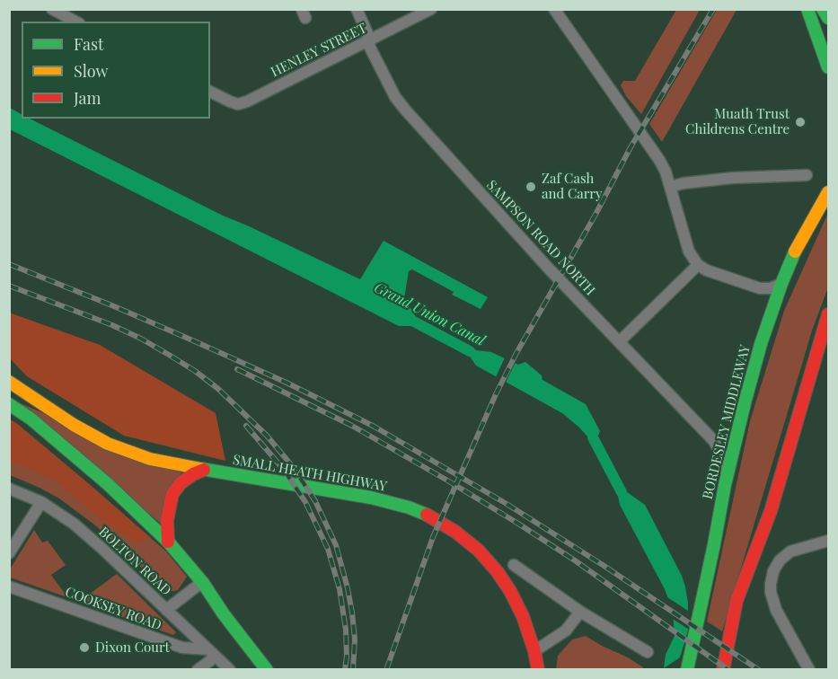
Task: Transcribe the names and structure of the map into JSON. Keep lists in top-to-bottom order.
{
  "streets": {
    "highway": ["BORDESLEY MIDDLEWAY", "SMALL HEATH HIGHWAY"],
    "street": [
      "HENLEY STREET",
      "SAMPSON ROAD NORTH",
      "BOLTON ROAD",
      "COOKSEY ROAD"
    ]
  },
  "crossings": [
    ["HENLEY STREET", "SAMPSON ROAD NORTH"],
    ["SAMPSON ROAD NORTH", "BORDESLEY MIDDLEWAY"],
    ["BOLTON ROAD", "COOKSEY ROAD"]
  ],
  "water": ["Grand Union Canal"],
  "places": ["Muath Trust Childrens Centre", "Zaf Cash and Carry", "Dixon Court"],
  "legend": ["Fast", "Slow", "Jam"]
}
